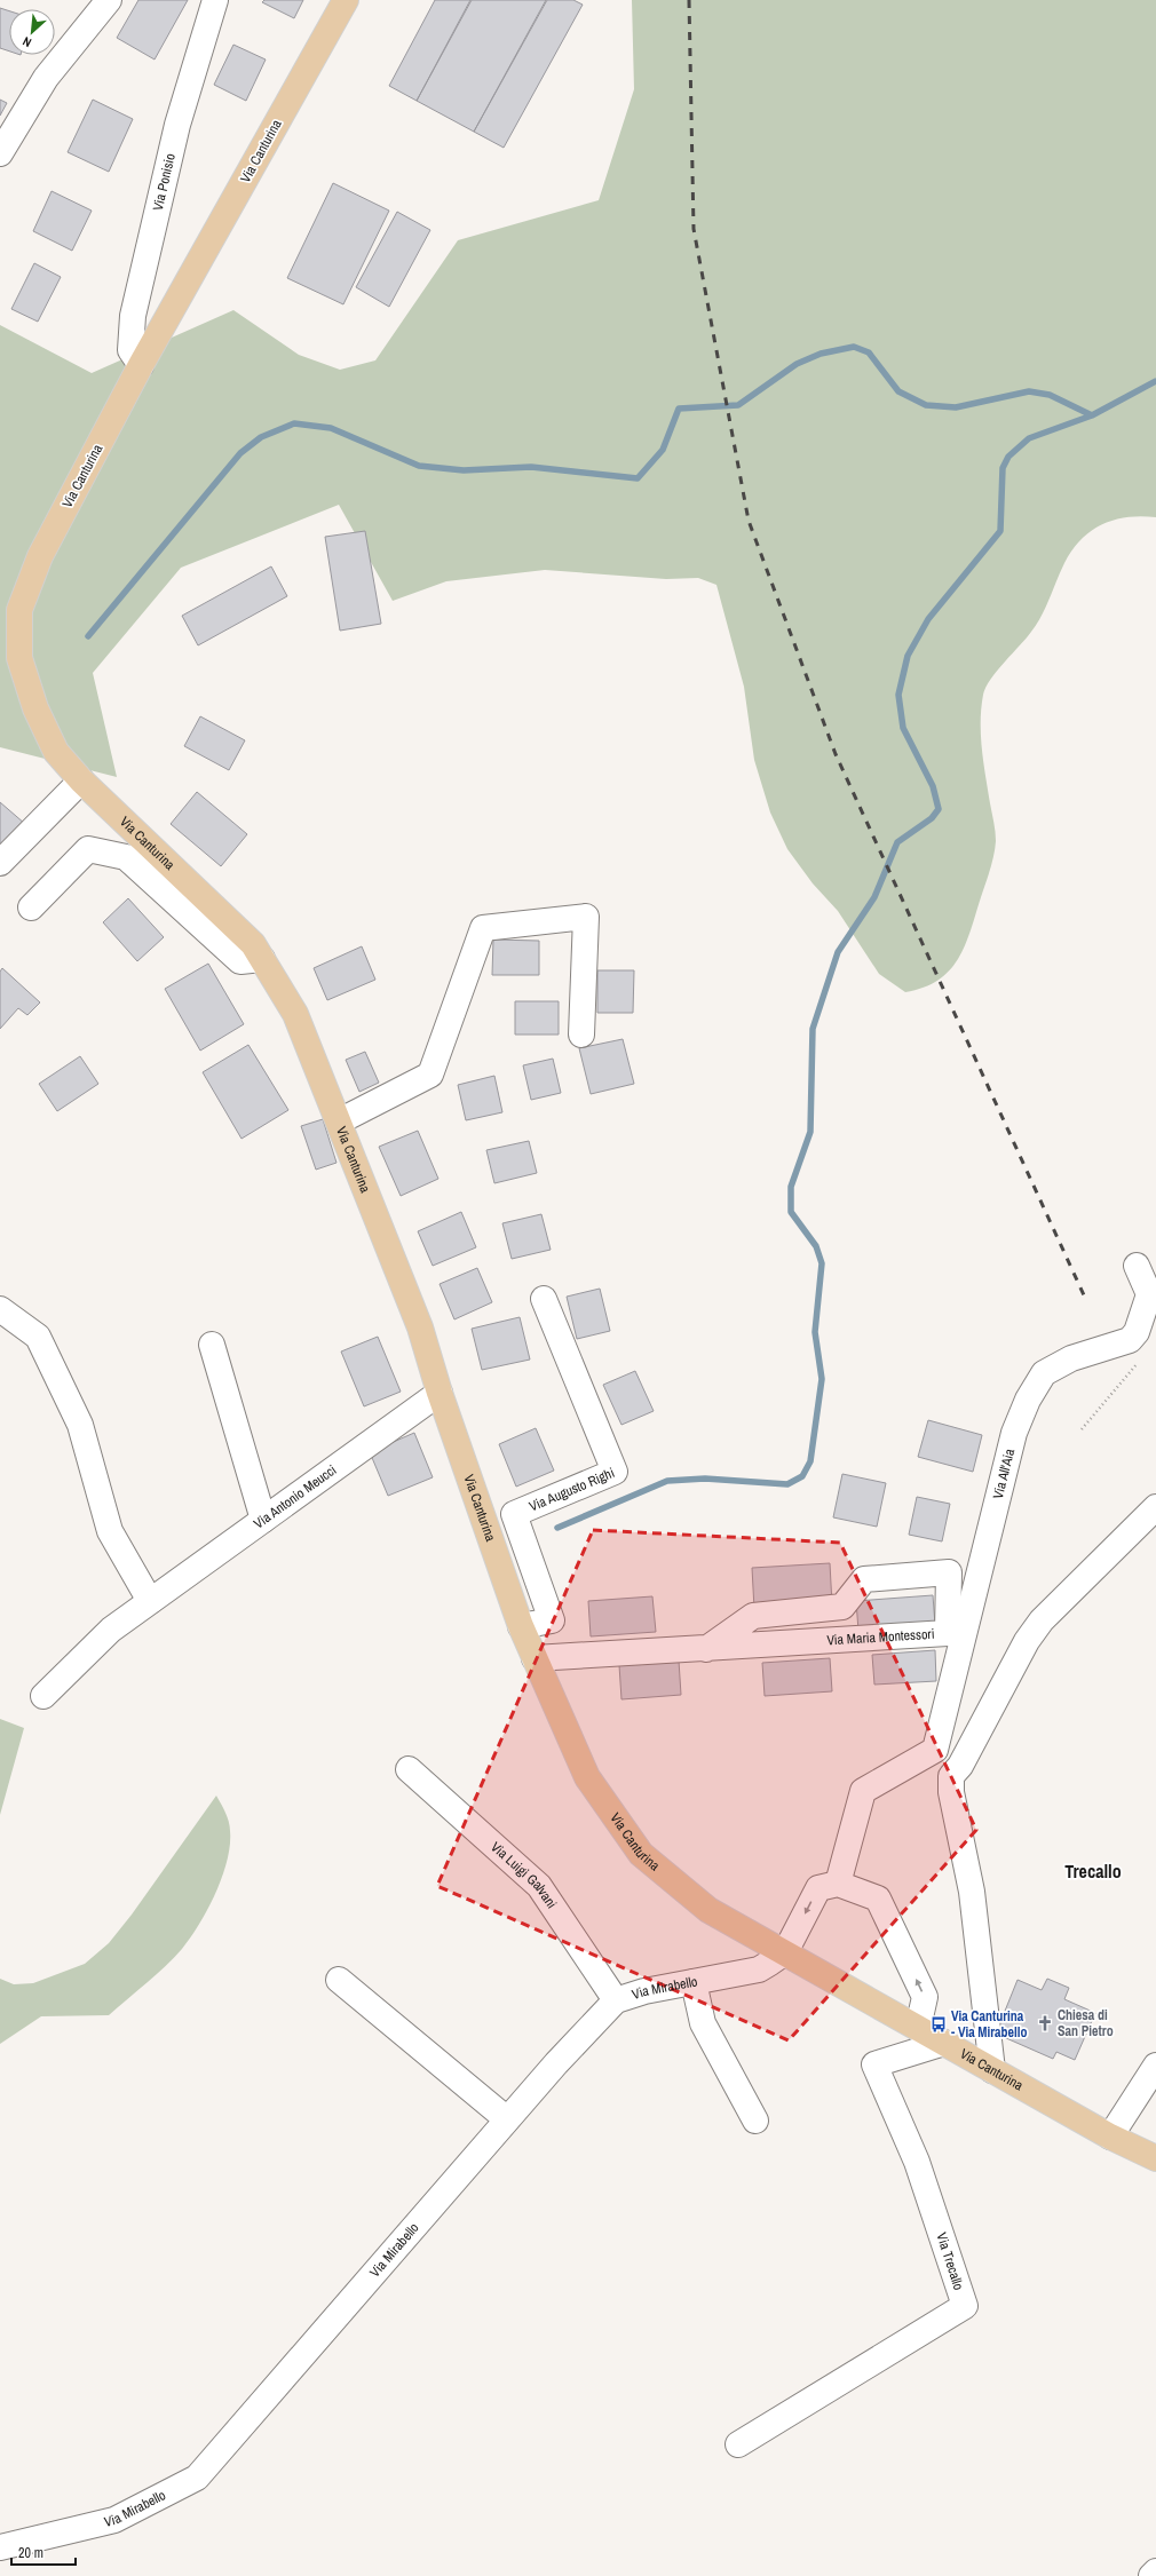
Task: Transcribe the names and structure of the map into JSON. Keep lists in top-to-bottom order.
{
  "streets": {
    "main road": ["Via Canturina"],
    "street": [
      "Via Ponisio",
      "Via All'Aia",
      "Via Augusto Righi",
      "Via Antonio Meucci",
      "Via Maria Montessori",
      "Via Luigi Galvani",
      "Via Mirabello",
      "Via Trecallo"
    ]
  },
  "crossings": [
    ["Via Canturina", "Via Ponisio"],
    ["Via Canturina", "Via Augusto Righi"],
    ["Via Canturina", "Via Antonio Meucci"],
    ["Via Canturina", "Via Maria Montessori"],
    ["Via Canturina", "Via Mirabello"],
    ["Via Canturina", "Via Trecallo"],
    ["Via Luigi Galvani", "Via Mirabello"]
  ],
  "districts": ["Trecallo"],
  "places": {
    "church": ["Chiesa di San Pietro"],
    "bus stop": ["Via Canturina - Via Mirabello"]
  },
  "scale_bar": "20 m",
  "north": "bottom left"
}
